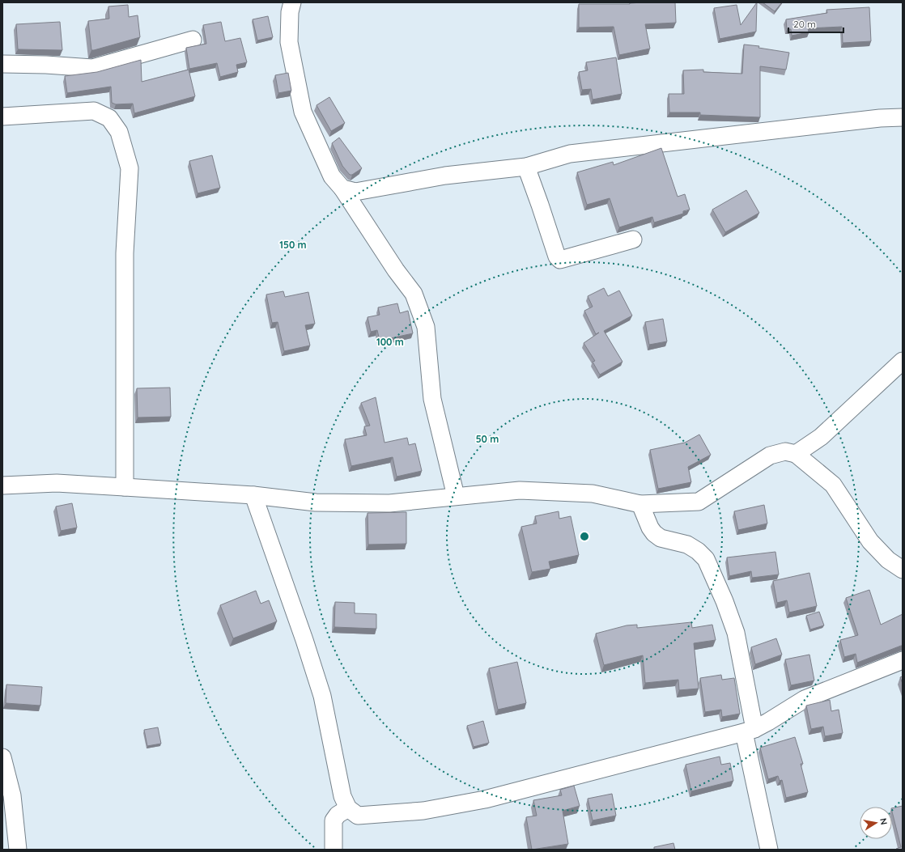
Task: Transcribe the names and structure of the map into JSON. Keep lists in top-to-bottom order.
{
  "scale_bar": "20 m",
  "north": "right",
  "rings": ["150 m", "100 m", "50 m"]
}
